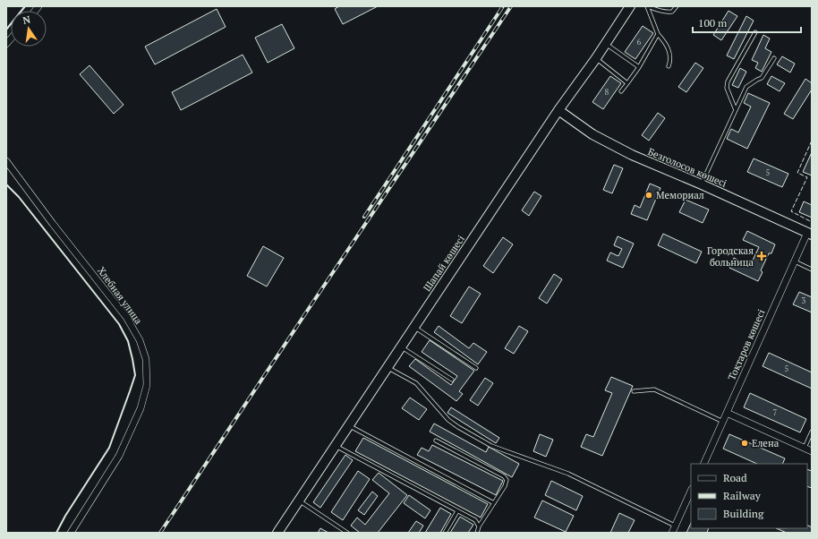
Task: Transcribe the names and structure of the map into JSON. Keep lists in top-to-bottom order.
{
  "streets": {
    "street": [
      "Безголосов көшесі",
      "Шапай көшесі",
      "Хлебная улица",
      "Тоқтаров көшесі"
    ]
  },
  "crossings": [
    ["Безголосов көшесі", "Шапай көшесі"],
    ["Безголосов көшесі", "Тоқтаров көшесі"]
  ],
  "places": {
    "other": ["Мемориал", "Елена"],
    "health": ["Городская больница"]
  },
  "house_numbers": [
    "6",
    "8",
    "5",
    "3",
    "5",
    "7"
  ],
  "legend": ["Road", "Railway", "Building"],
  "scale_bar": "100 m",
  "north": "top"
}
